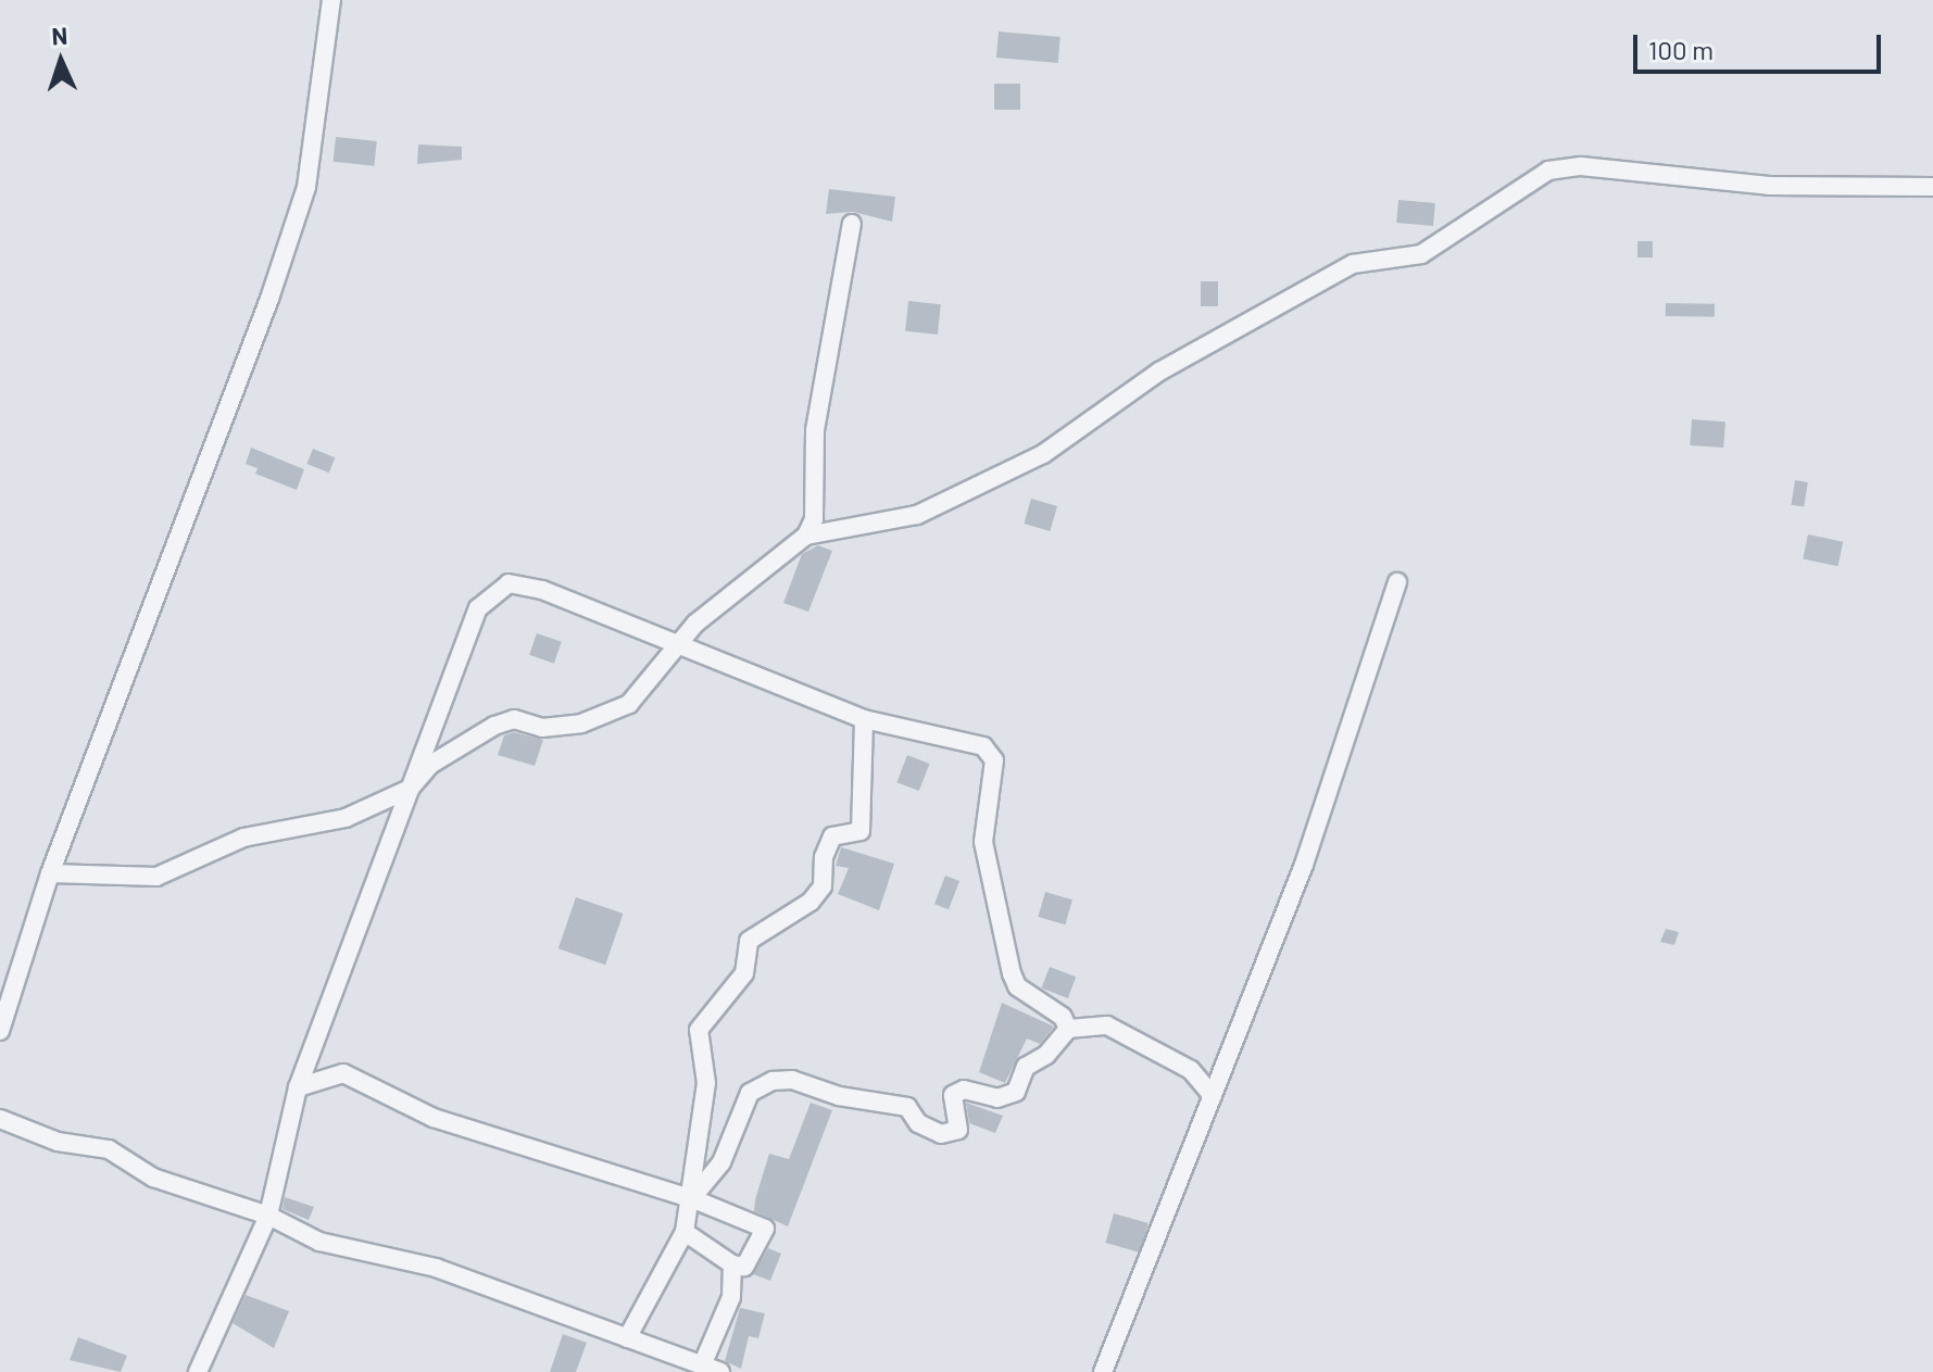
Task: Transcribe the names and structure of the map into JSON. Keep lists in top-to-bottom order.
{
  "scale_bar": "100 m",
  "north": "top"
}
